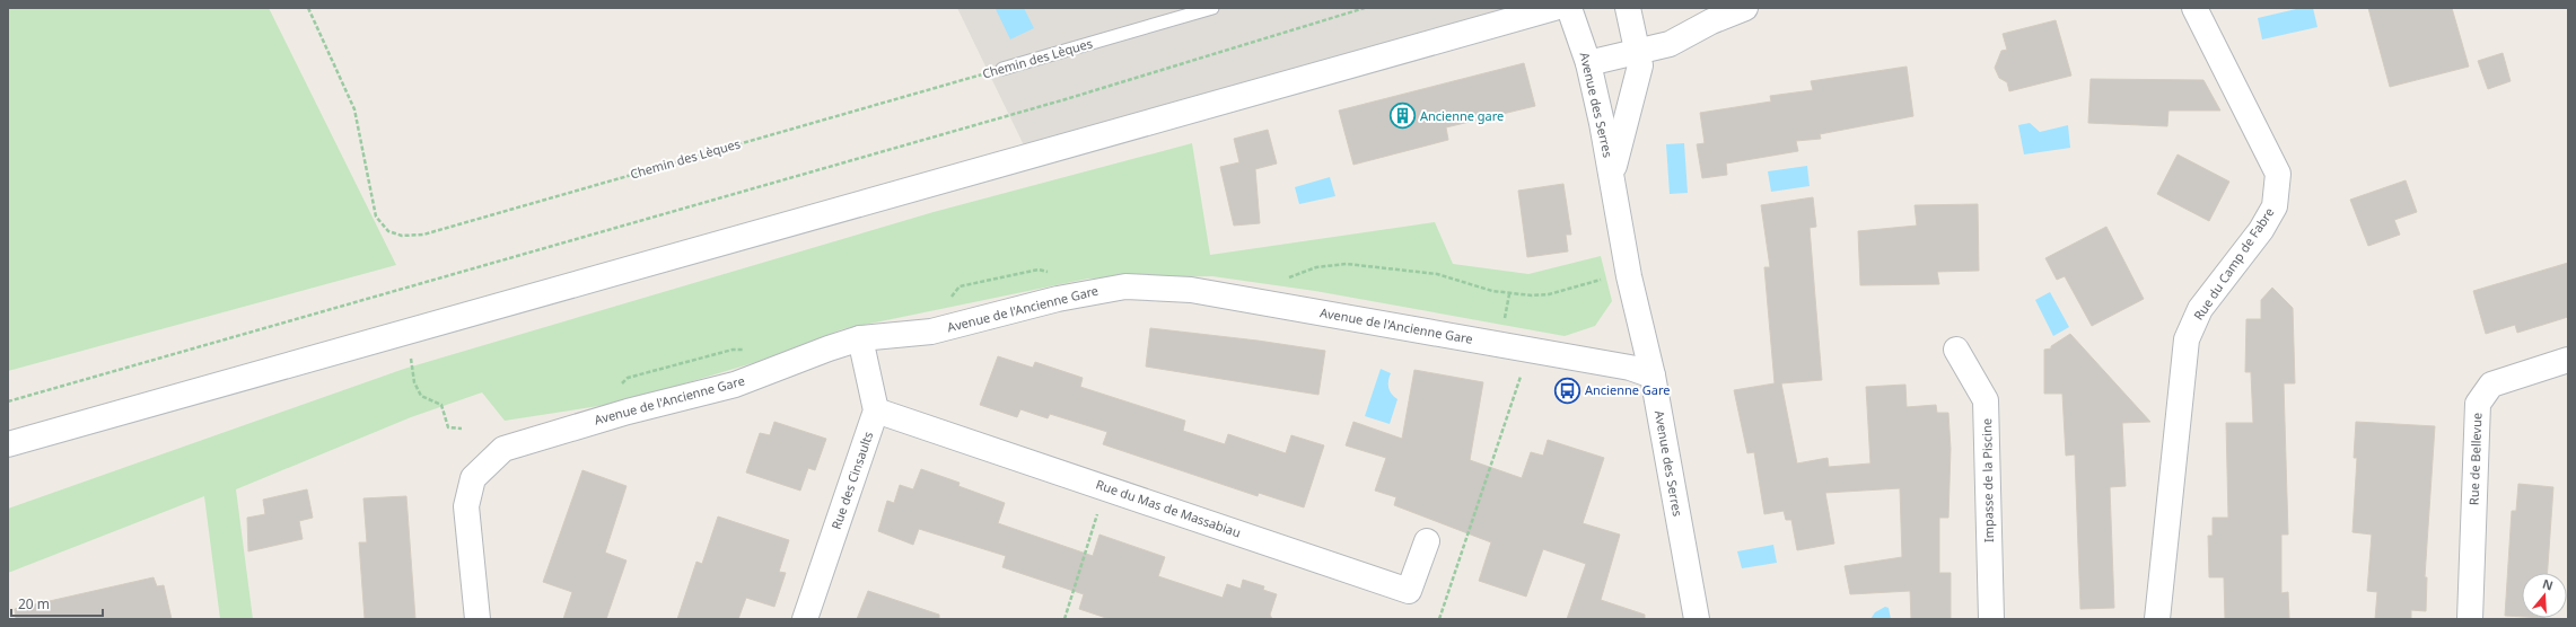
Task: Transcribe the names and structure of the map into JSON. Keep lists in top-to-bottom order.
{
  "streets": {
    "street": [
      "Avenue des Serres",
      "Rue du Camp de Fabre",
      "Avenue de l'Ancienne Gare",
      "Rue de Bellevue",
      "Rue des Cinsaults",
      "Impasse de la Piscine",
      "Rue du Mas de Massabiau"
    ],
    "lane": ["Chemin des Lèques"]
  },
  "crossings": [
    ["Avenue des Serres", "Avenue de l'Ancienne Gare"],
    ["Rue des Cinsaults", "Rue du Mas de Massabiau"]
  ],
  "places": {
    "building": ["Ancienne gare"],
    "bus stop": ["Ancienne Gare"]
  },
  "scale_bar": "20 m",
  "north": "top"
}
